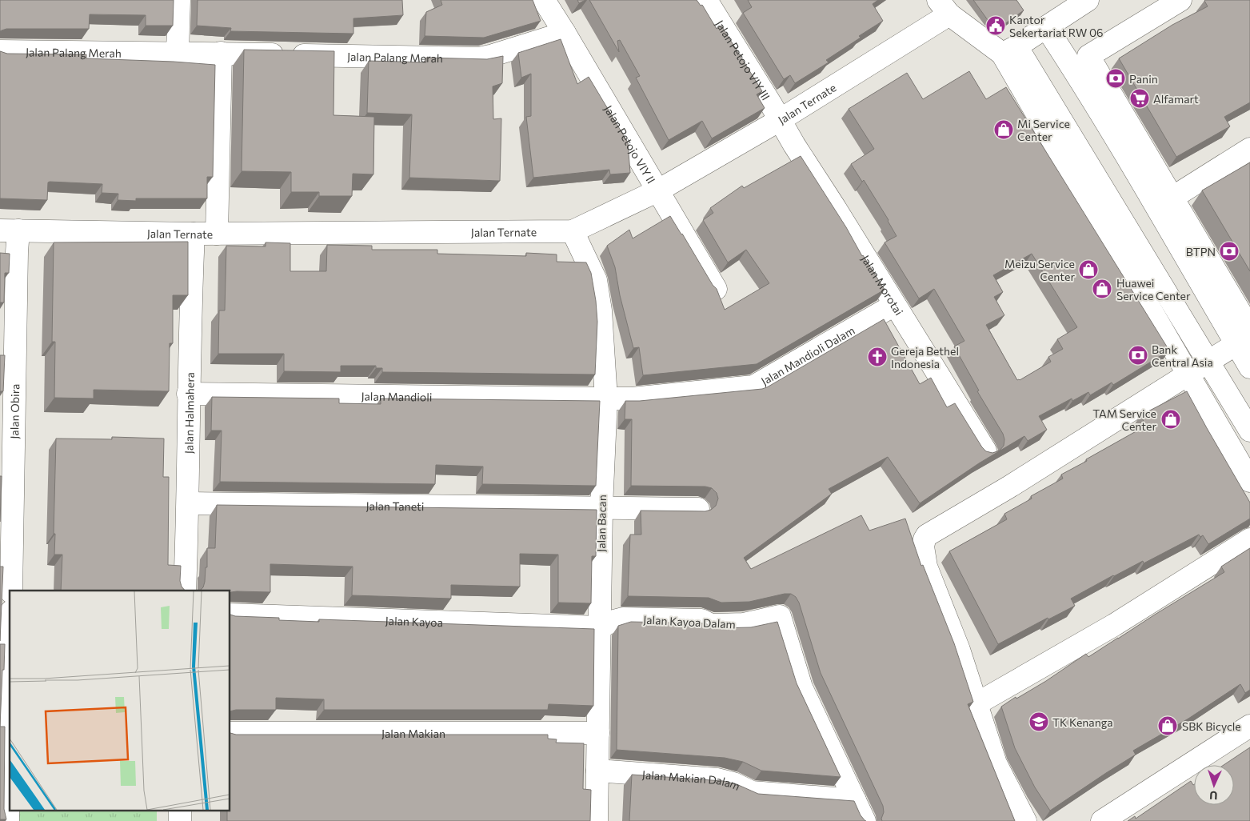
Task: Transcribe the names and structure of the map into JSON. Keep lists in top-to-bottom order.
{
  "streets": {
    "street": [
      "Jalan Palang Merah",
      "Jalan Petojo VIY III",
      "Jalan Ternate",
      "Jalan Petojo VIY II",
      "Jalan Morotai",
      "Jalan Mandioli Dalam",
      "Jalan Mandioli",
      "Jalan Obira",
      "Jalan Halmahera",
      "Jalan Taneti",
      "Jalan Bacan",
      "Jalan Kayoa",
      "Jalan Kayoa Dalam",
      "Jalan Makian",
      "Jalan Makian Dalam"
    ]
  },
  "crossings": [
    ["Jalan Palang Merah", "Jalan Petojo VIY II"],
    ["Jalan Petojo VIY III", "Jalan Ternate"],
    ["Jalan Petojo VIY III", "Jalan Morotai"],
    ["Jalan Ternate", "Jalan Petojo VIY II"],
    ["Jalan Ternate", "Jalan Morotai"],
    ["Jalan Ternate", "Jalan Obira"],
    ["Jalan Ternate", "Jalan Halmahera"],
    ["Jalan Ternate", "Jalan Bacan"],
    ["Jalan Mandioli Dalam", "Jalan Mandioli"],
    ["Jalan Mandioli Dalam", "Jalan Bacan"],
    ["Jalan Mandioli", "Jalan Halmahera"],
    ["Jalan Mandioli", "Jalan Bacan"],
    ["Jalan Halmahera", "Jalan Taneti"],
    ["Jalan Taneti", "Jalan Bacan"],
    ["Jalan Bacan", "Jalan Kayoa"],
    ["Jalan Bacan", "Jalan Kayoa Dalam"],
    ["Jalan Bacan", "Jalan Makian"],
    ["Jalan Bacan", "Jalan Makian Dalam"],
    ["Jalan Kayoa", "Jalan Kayoa Dalam"],
    ["Jalan Kayoa Dalam", "Jalan Makian Dalam"]
  ],
  "places": {
    "public building": ["Kantor Sekertariat RW 06"],
    "bank": ["Panin", "BTPN", "Bank Central Asia"],
    "supermarket": ["Alfamart"],
    "shop": [
      "Mi Service Center",
      "Meizu Service Center",
      "Huawei Service Center",
      "TAM Service Center",
      "SBK Bicycle"
    ],
    "church": ["Gereja Bethel Indonesia"],
    "school or university": ["TK Kenanga"]
  },
  "north": "bottom"
}
